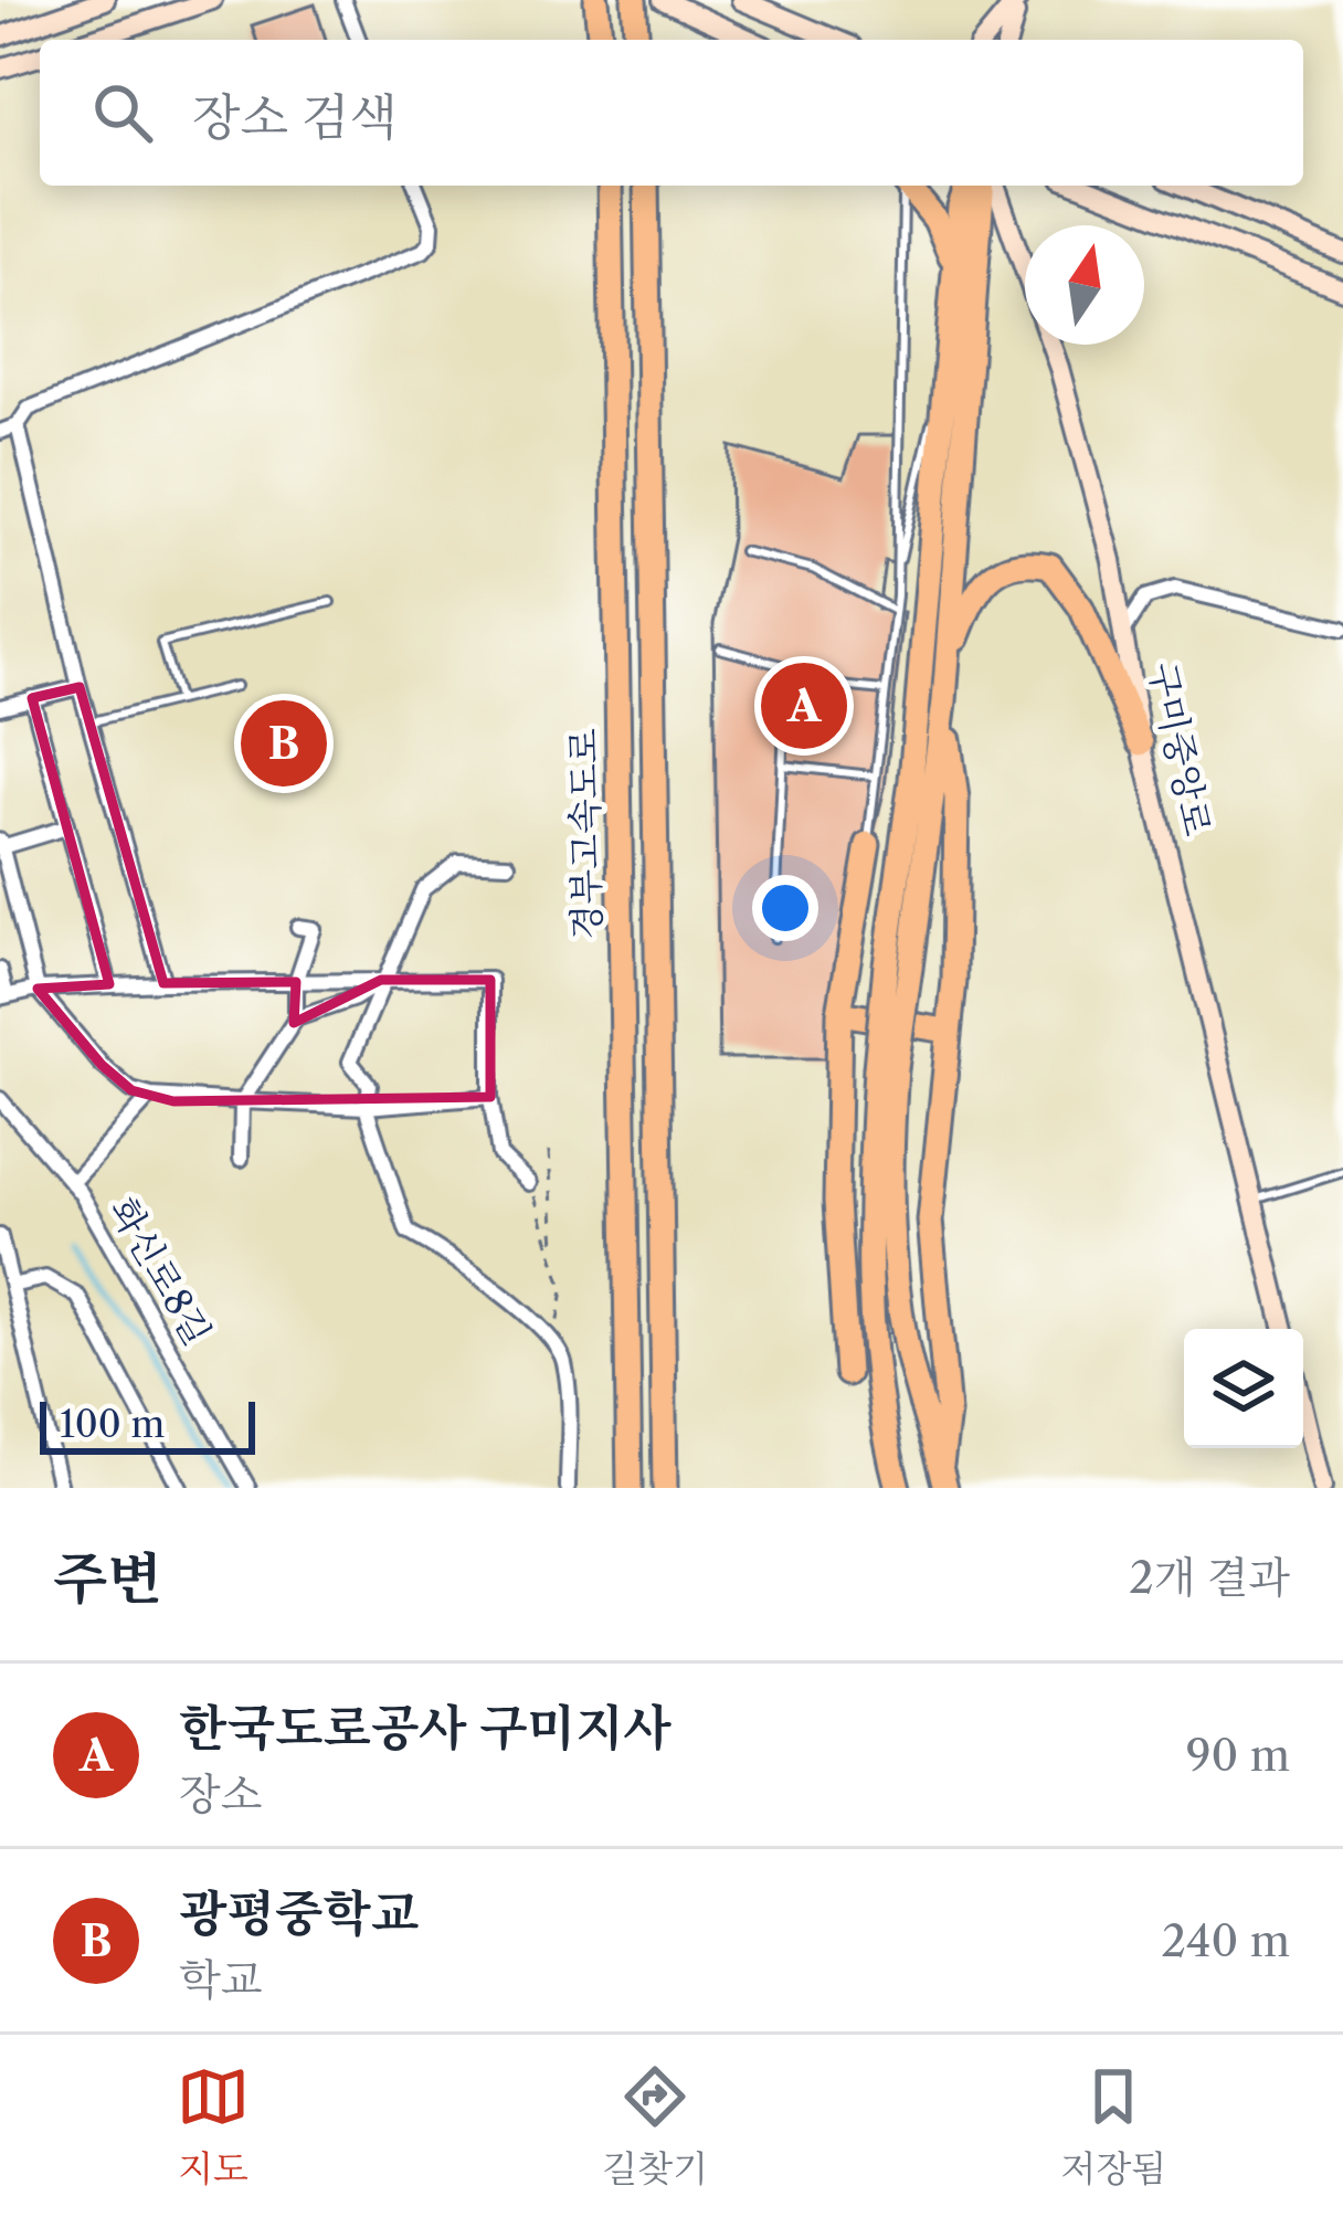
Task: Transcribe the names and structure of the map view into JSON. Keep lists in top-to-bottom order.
{
  "streets": {
    "highway": ["경부고속도로"],
    "street": ["구미중앙로", "화신로8길"]
  },
  "scale_bar": "100 m",
  "north": "top",
  "page": {
    "search": "장소 검색",
    "pins": ["A", "B"],
    "scale": "100 m",
    "heading": ["주변", "2개 결과"],
    "list": [
      {
        "mark": "A",
        "name": "한국도로공사 구미지사",
        "note": "장소",
        "value": "90 m"
      },
      {
        "mark": "B",
        "name": "광평중학교",
        "note": "학교",
        "value": "240 m"
      }
    ],
    "nav": ["지도", "길찾기", "저장됨"]
  }
}
